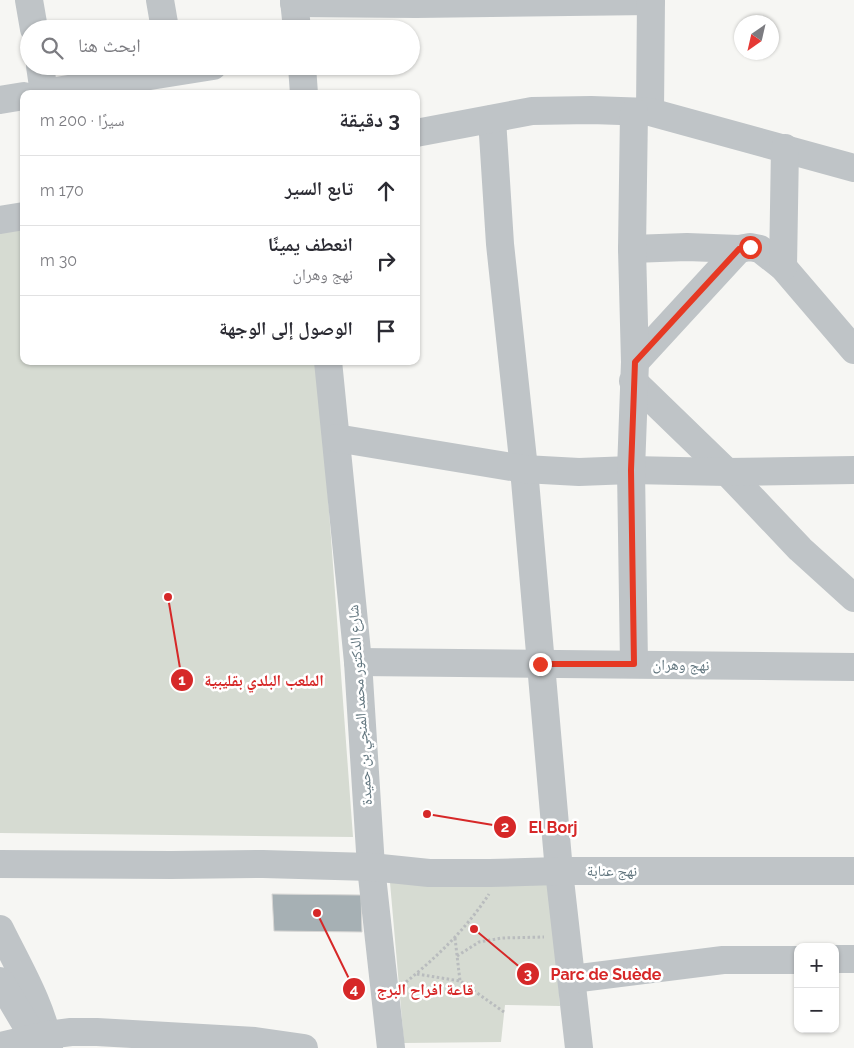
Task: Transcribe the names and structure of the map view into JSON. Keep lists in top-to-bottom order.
{
  "streets": {
    "street": ["نهج وهران", "شارع الدكتور محمد المنجي بن حميدة", "نهج عنابة"]
  },
  "crossings": [
    ["نهج وهران", "شارع الدكتور محمد المنجي بن حميدة"],
    ["شارع الدكتور محمد المنجي بن حميدة", "نهج عنابة"]
  ],
  "places": [
    "الملعب البلدي بقليبية",
    "El Borj",
    "قاعة افراح البرج",
    "Parc de Suède"
  ],
  "north": "bottom left",
  "page": {
    "search": "ابحث هنا",
    "heading": ["3 دقيقة", "سيرًا · 200 m"],
    "list": [
      ["تابع السير", "170 m"],
      ["انعطف يمينًا", "نهج وهران", "30 m"],
      "الوصول إلى الوجهة"
    ],
    "map_buttons": ["+", "−"]
  }
}
